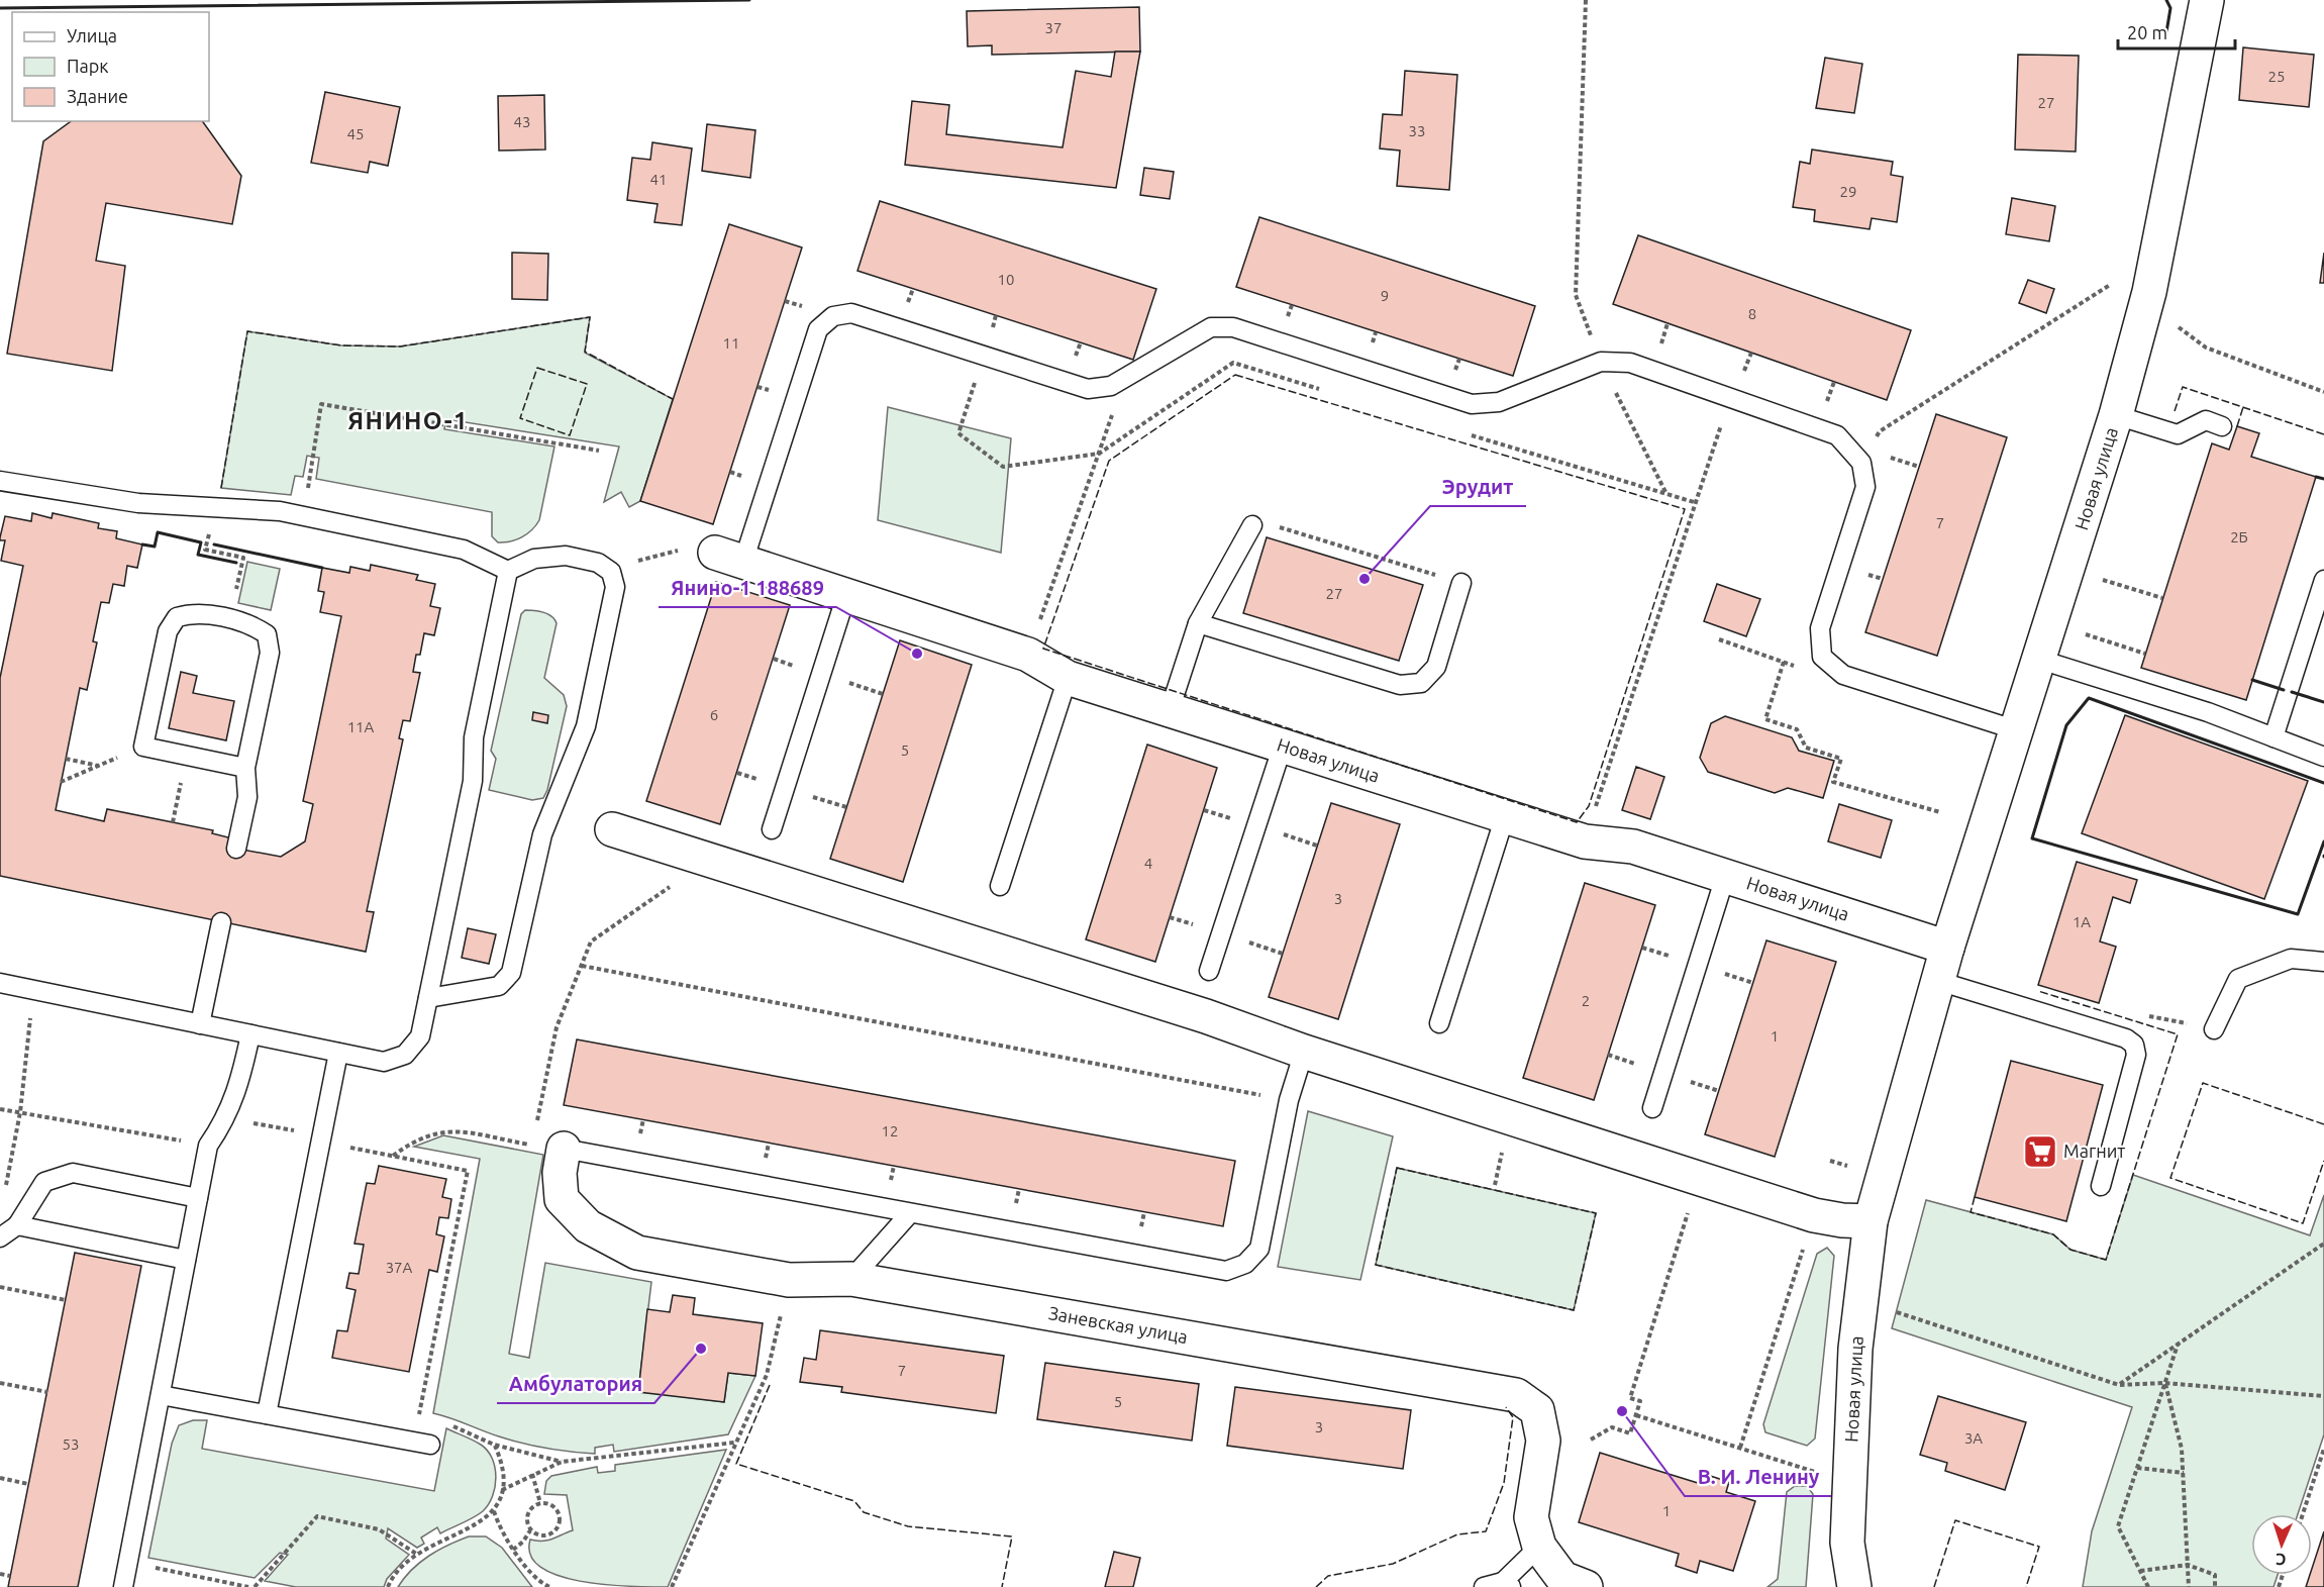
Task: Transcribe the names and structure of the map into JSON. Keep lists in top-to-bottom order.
{
  "streets": {
    "street": ["Новая улица", "Заневская улица"]
  },
  "districts": ["ЯНИНО-1"],
  "places": {
    "other": [
      "Эрудит",
      "Янино-1 188689",
      "Амбулатория",
      "В. И. Ленину"
    ],
    "supermarket": ["Магнит"]
  },
  "house_numbers": [
    "37",
    "25",
    "27",
    "43",
    "33",
    "45",
    "41",
    "29",
    "10",
    "9",
    "8",
    "11",
    "7",
    "2Б",
    "27",
    "6",
    "11А",
    "5",
    "4",
    "3",
    "1А",
    "2",
    "1",
    "12",
    "37А",
    "7",
    "5",
    "3",
    "3А",
    "53",
    "1"
  ],
  "legend": ["Улица", "Парк", "Здание"],
  "scale_bar": "20 m",
  "north": "bottom"
}
